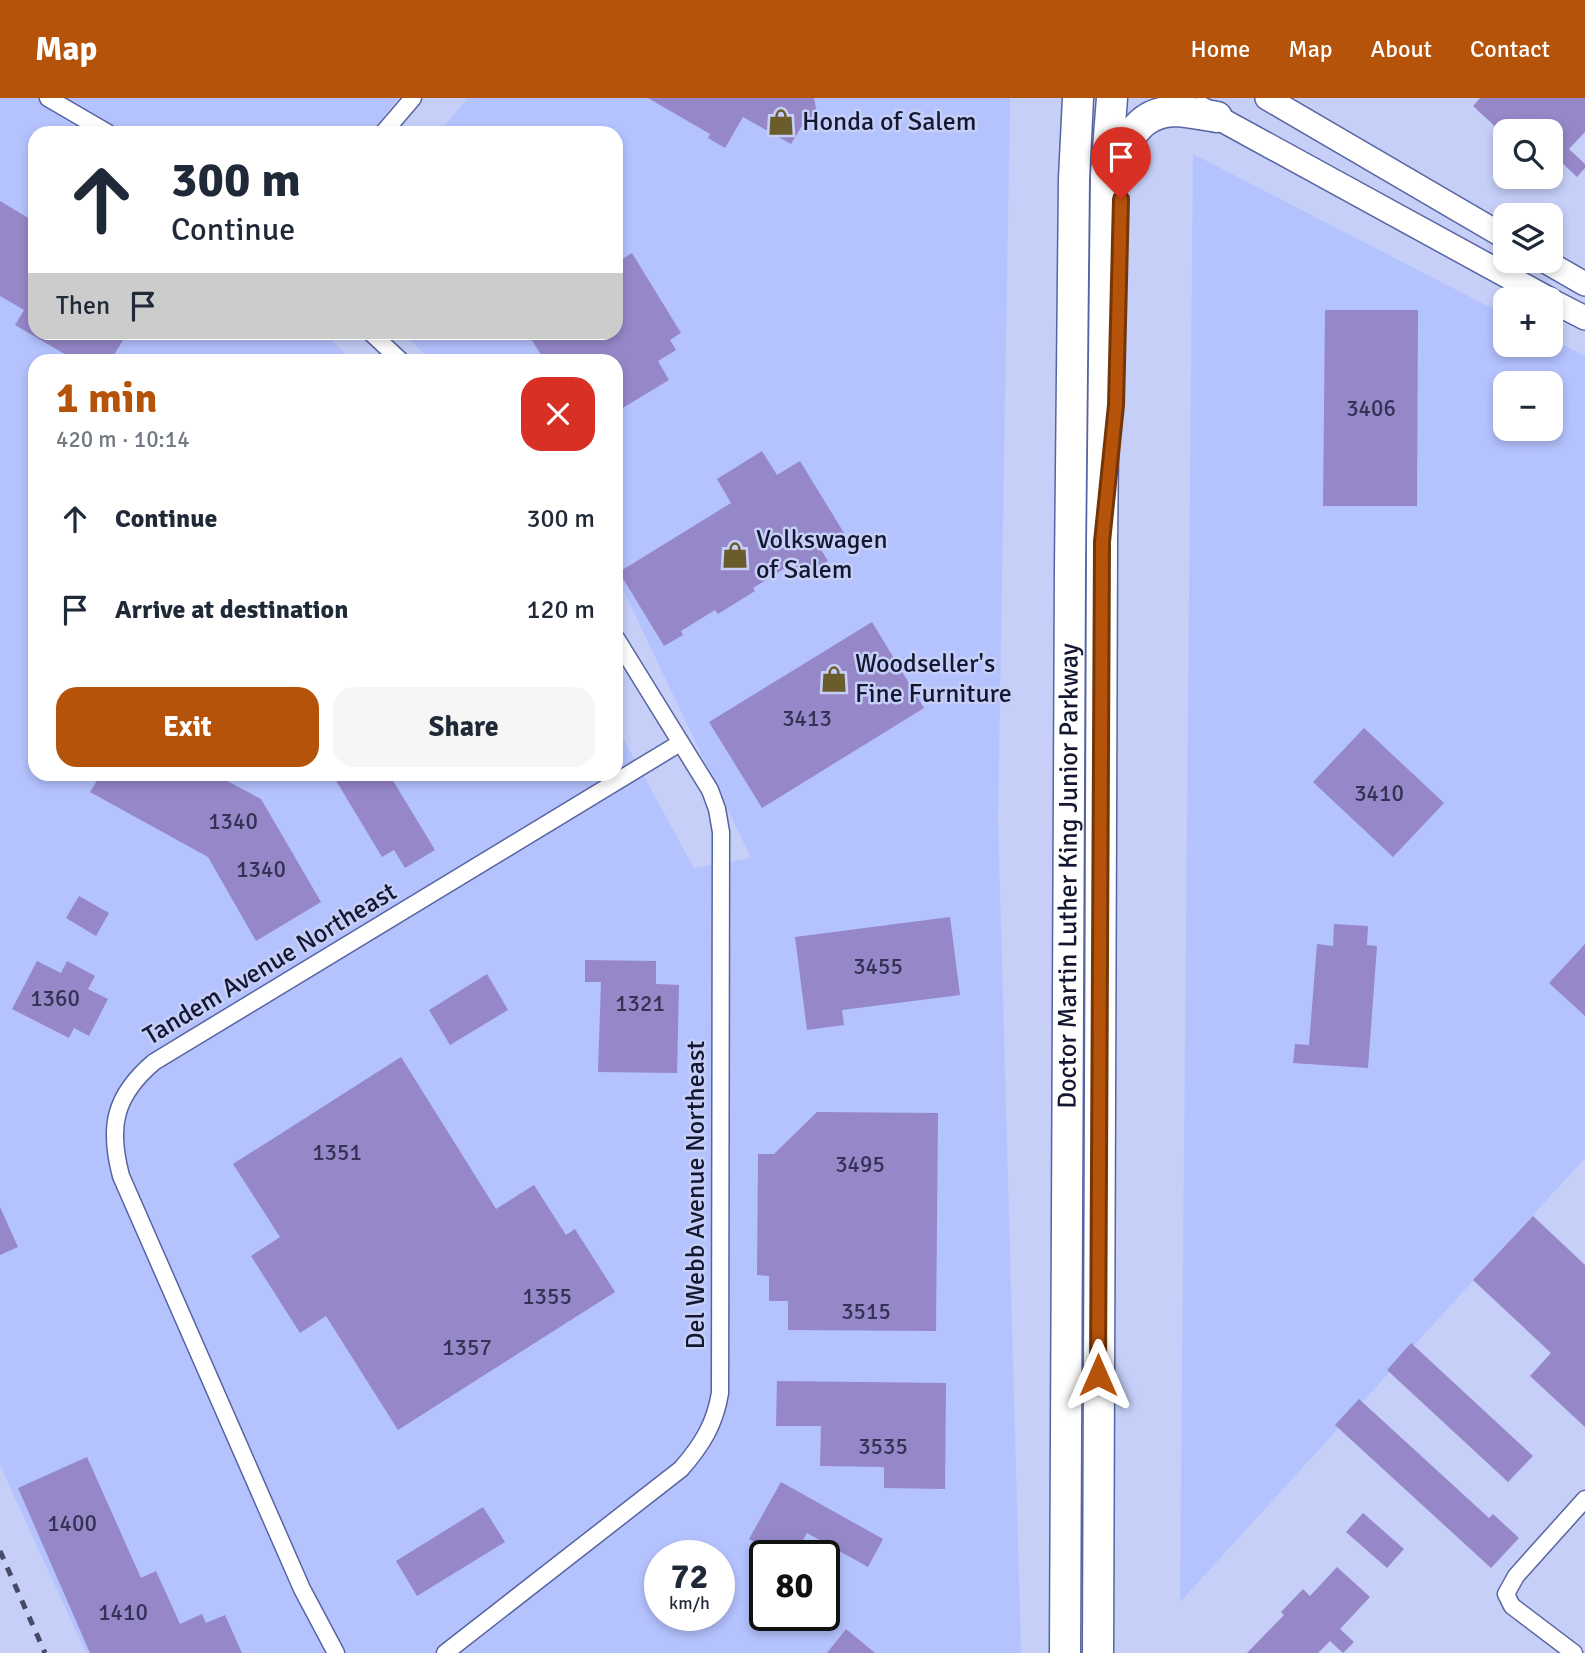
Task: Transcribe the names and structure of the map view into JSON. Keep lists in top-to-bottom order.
{
  "streets": {
    "highway": ["Doctor Martin Luther King Junior Parkway"],
    "street": ["Tandem Avenue Northeast", "Del Webb Avenue Northeast"]
  },
  "crossings": [
    ["Tandem Avenue Northeast", "Del Webb Avenue Northeast"]
  ],
  "places": {
    "shop": ["Honda of Salem", "Volkswagen of Salem", "Woodseller's Fine Furniture"]
  },
  "house_numbers": [
    "3406",
    "3413",
    "3410",
    "1340",
    "1340",
    "3455",
    "1360",
    "1321",
    "1351",
    "3495",
    "1355",
    "3515",
    "1357",
    "3535",
    "1400",
    "1410"
  ],
  "page": {
    "header": "Map",
    "nav": [
      "Home",
      "Map",
      "About",
      "Contact"
    ],
    "map_buttons": ["+", "−"],
    "turn": ["300 m", "Continue"],
    "then": "Then",
    "heading": ["1 min", "420 m · 10:14"],
    "list": [
      {
        "name": "Continue",
        "value": "300 m"
      },
      {
        "name": "Arrive at destination",
        "value": "120 m"
      }
    ],
    "buttons": ["Exit", "Share"],
    "speed": "72 km/h",
    "limit": "80"
  }
}
